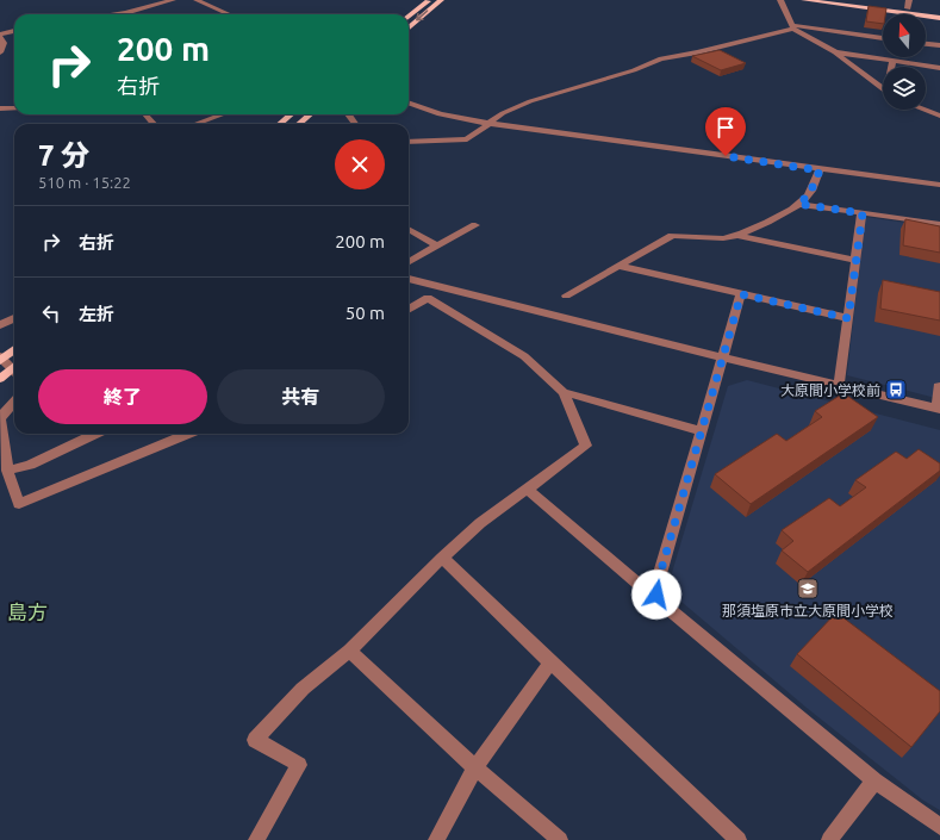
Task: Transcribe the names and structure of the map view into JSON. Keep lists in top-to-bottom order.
{
  "districts": ["島方"],
  "places": {
    "bus stop": ["大原間小学校前"],
    "school or university": ["那須塩原市立大原間小学校"]
  },
  "north": "top",
  "page": {
    "turn": ["200 m", "右折"],
    "heading": ["7 分", "510 m · 15:22"],
    "list": [
      {
        "name": "右折",
        "value": "200 m"
      },
      {
        "name": "左折",
        "value": "50 m"
      }
    ],
    "buttons": ["終了", "共有"]
  }
}
